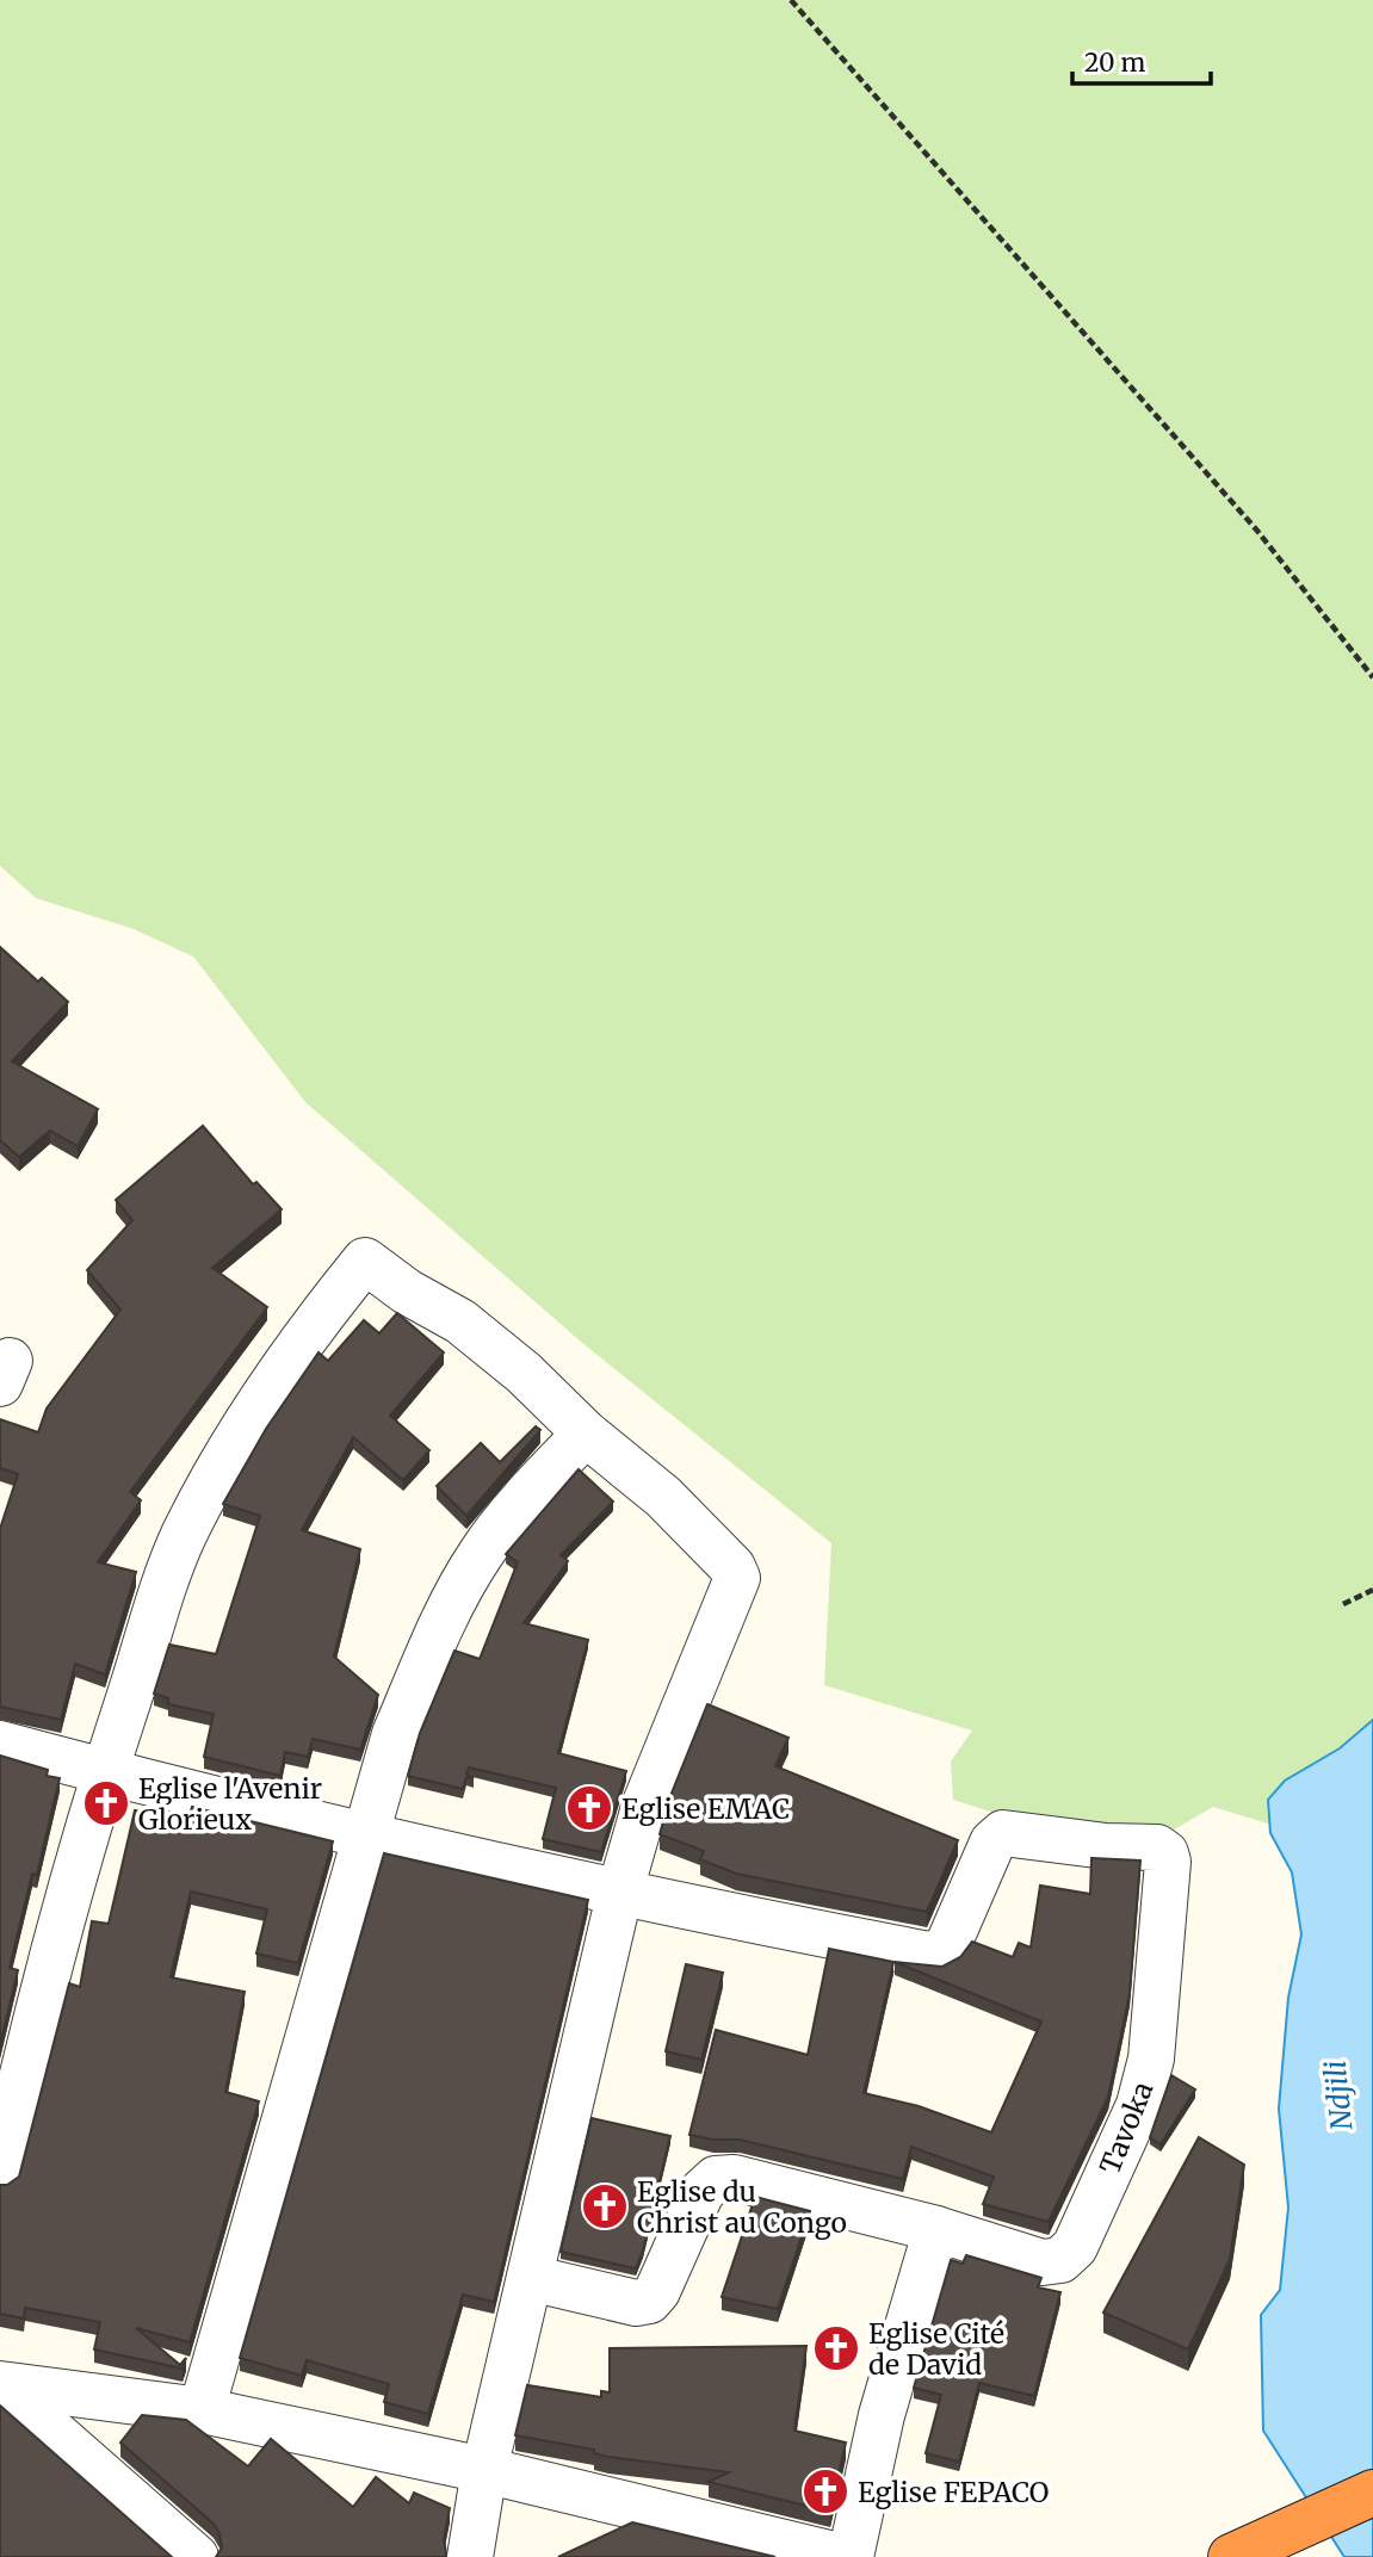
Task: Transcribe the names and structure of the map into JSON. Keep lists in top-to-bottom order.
{
  "streets": {
    "street": ["Tavoka"]
  },
  "water": ["Ndjili"],
  "places": {
    "church": [
      "Eglise l'Avenir Glorieux",
      "Eglise EMAC",
      "Eglise du Christ au Congo",
      "Eglise Cité de David",
      "Eglise FEPACO"
    ]
  },
  "scale_bar": "20 m"
}
